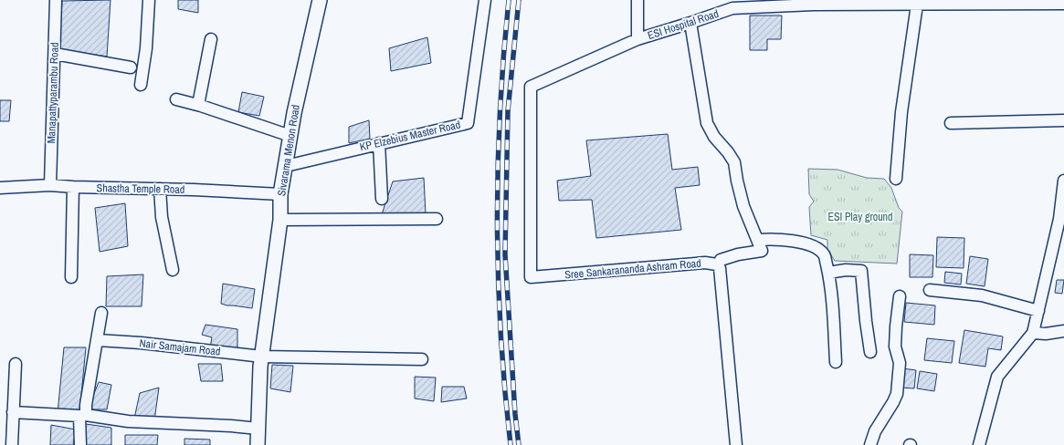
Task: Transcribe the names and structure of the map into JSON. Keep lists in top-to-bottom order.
{
  "streets": {
    "street": [
      "ESI Hospital Road",
      "Manapattyparambu Road",
      "KP Elzebius Master Road",
      "Sivarama Menon Road",
      "Shastha Temple Road",
      "Sree Sankarananda Ashram Road",
      "Nair Samajam Road"
    ]
  },
  "crossings": [
    ["ESI Hospital Road", "Sree Sankarananda Ashram Road"],
    ["Manapattyparambu Road", "Shastha Temple Road"],
    ["KP Elzebius Master Road", "Sivarama Menon Road"],
    ["Sivarama Menon Road", "Shastha Temple Road"],
    ["Sivarama Menon Road", "Nair Samajam Road"]
  ],
  "parks": ["ESI Play ground"]
}
